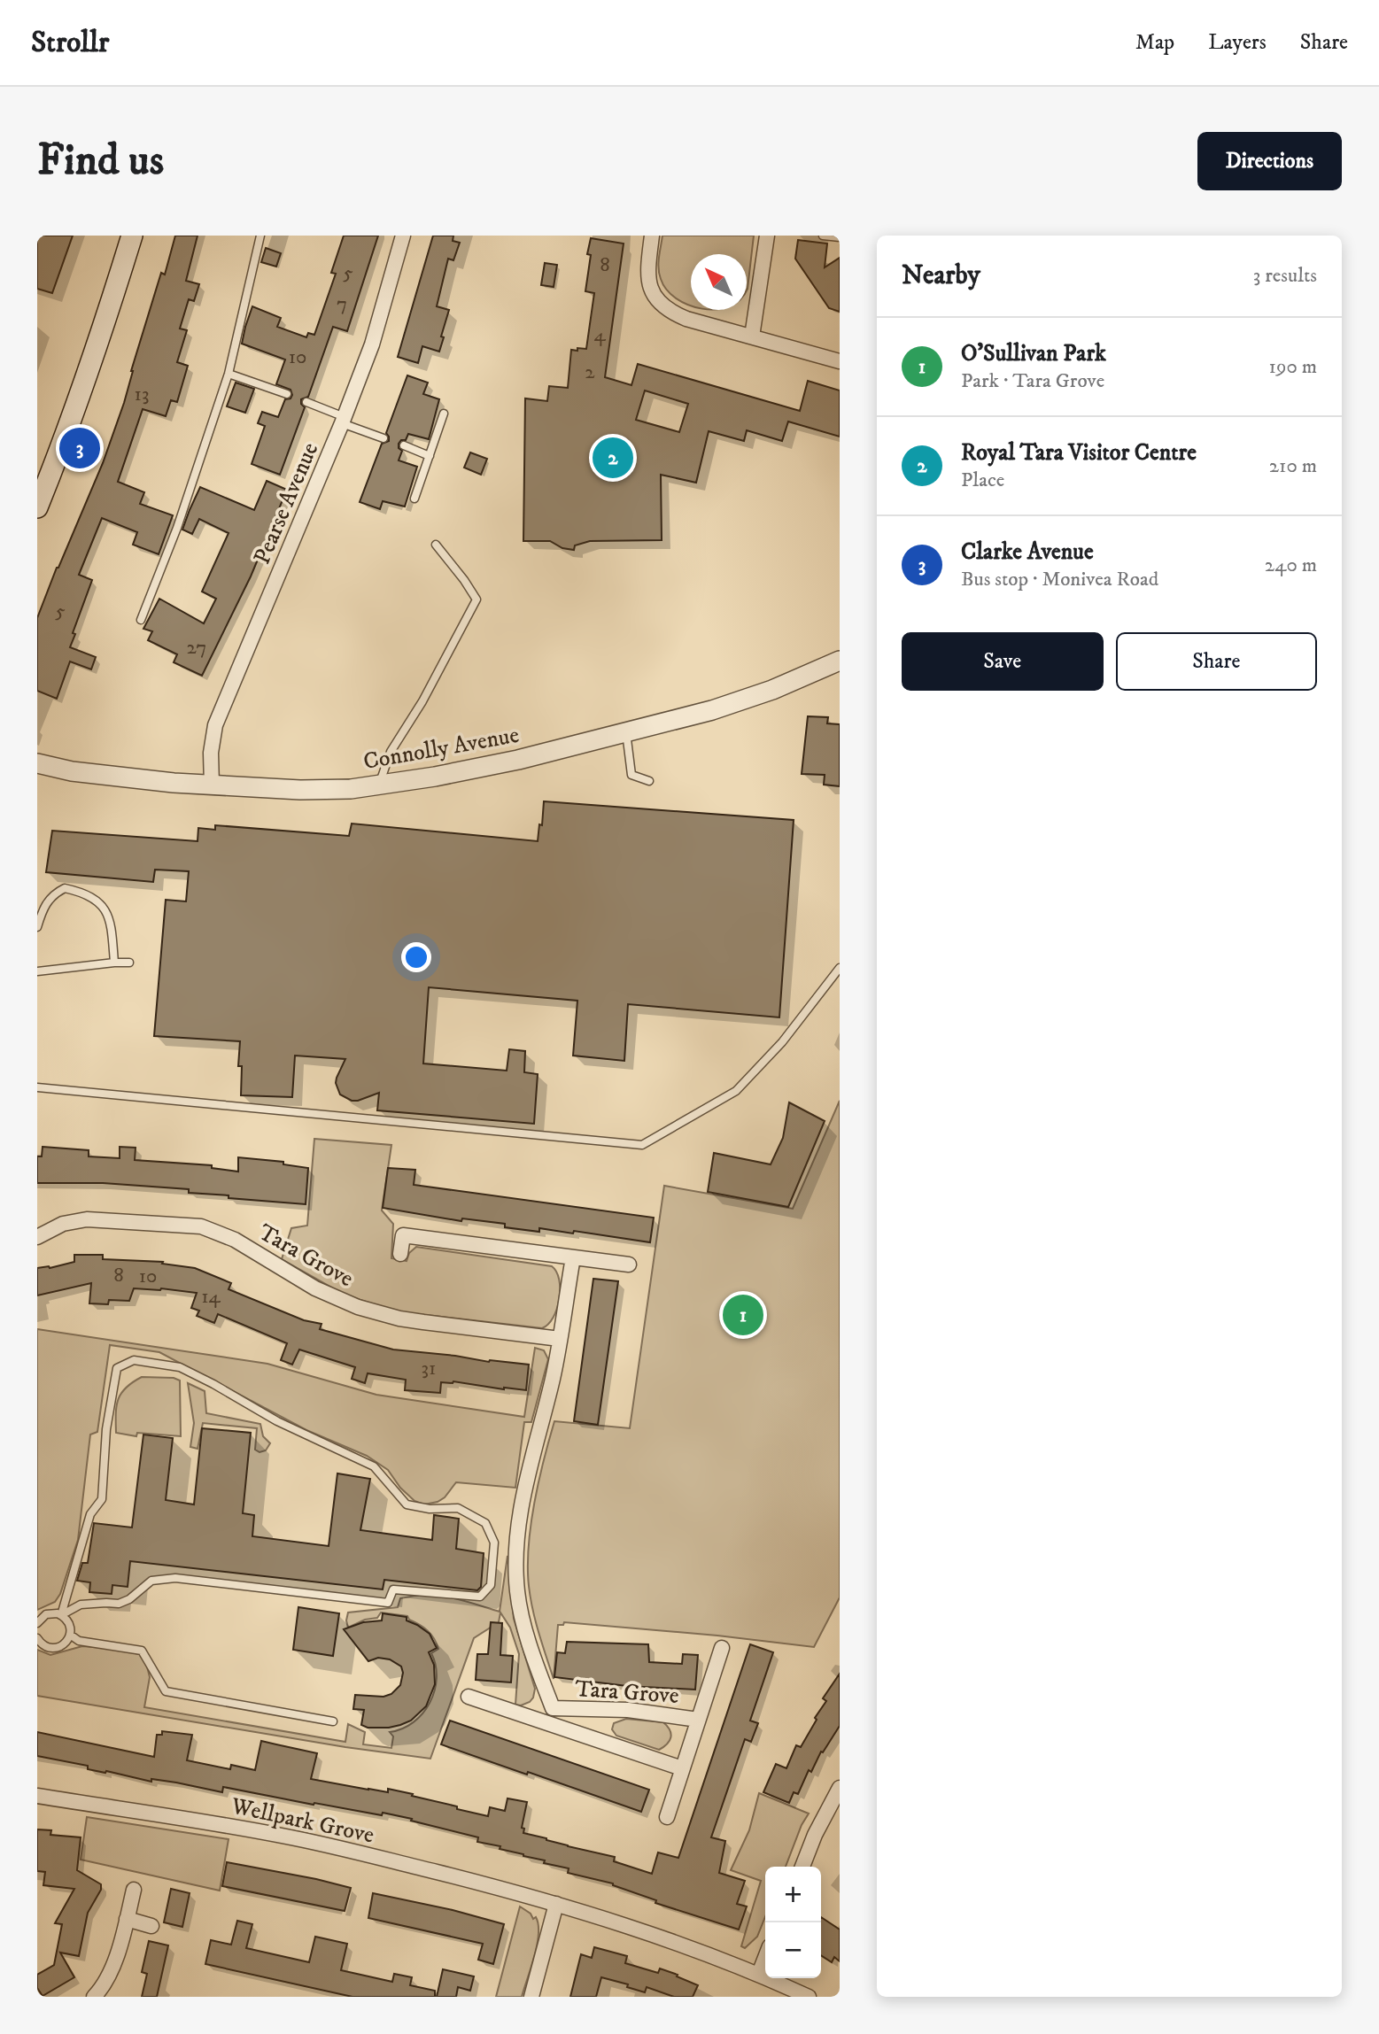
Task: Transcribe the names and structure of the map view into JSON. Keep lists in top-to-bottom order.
{
  "streets": {
    "street": [
      "Pearse Avenue",
      "Connolly Avenue",
      "Tara Grove",
      "Wellpark Grove"
    ]
  },
  "crossings": [
    ["Pearse Avenue", "Connolly Avenue"]
  ],
  "house_numbers": [
    "8",
    "5",
    "7",
    "4",
    "10",
    "2",
    "13",
    "5",
    "27",
    "8",
    "10",
    "14",
    "31"
  ],
  "north": "top left",
  "page": {
    "header": "Strollr",
    "nav": ["Map", "Layers", "Share"],
    "buttons": [
      "Directions",
      ["Save", "Share"]
    ],
    "title": "Find us",
    "heading": ["Nearby", "3 results"],
    "list": [
      {
        "mark": "1",
        "name": "O'Sullivan Park",
        "note": "Park · Tara Grove",
        "value": "190 m"
      },
      {
        "mark": "2",
        "name": "Royal Tara Visitor Centre",
        "note": "Place",
        "value": "210 m"
      },
      {
        "mark": "3",
        "name": "Clarke Avenue",
        "note": "Bus stop · Monivea Road",
        "value": "240 m"
      }
    ],
    "pins": ["3", "2", "1"],
    "map_buttons": ["+", "−"]
  }
}
